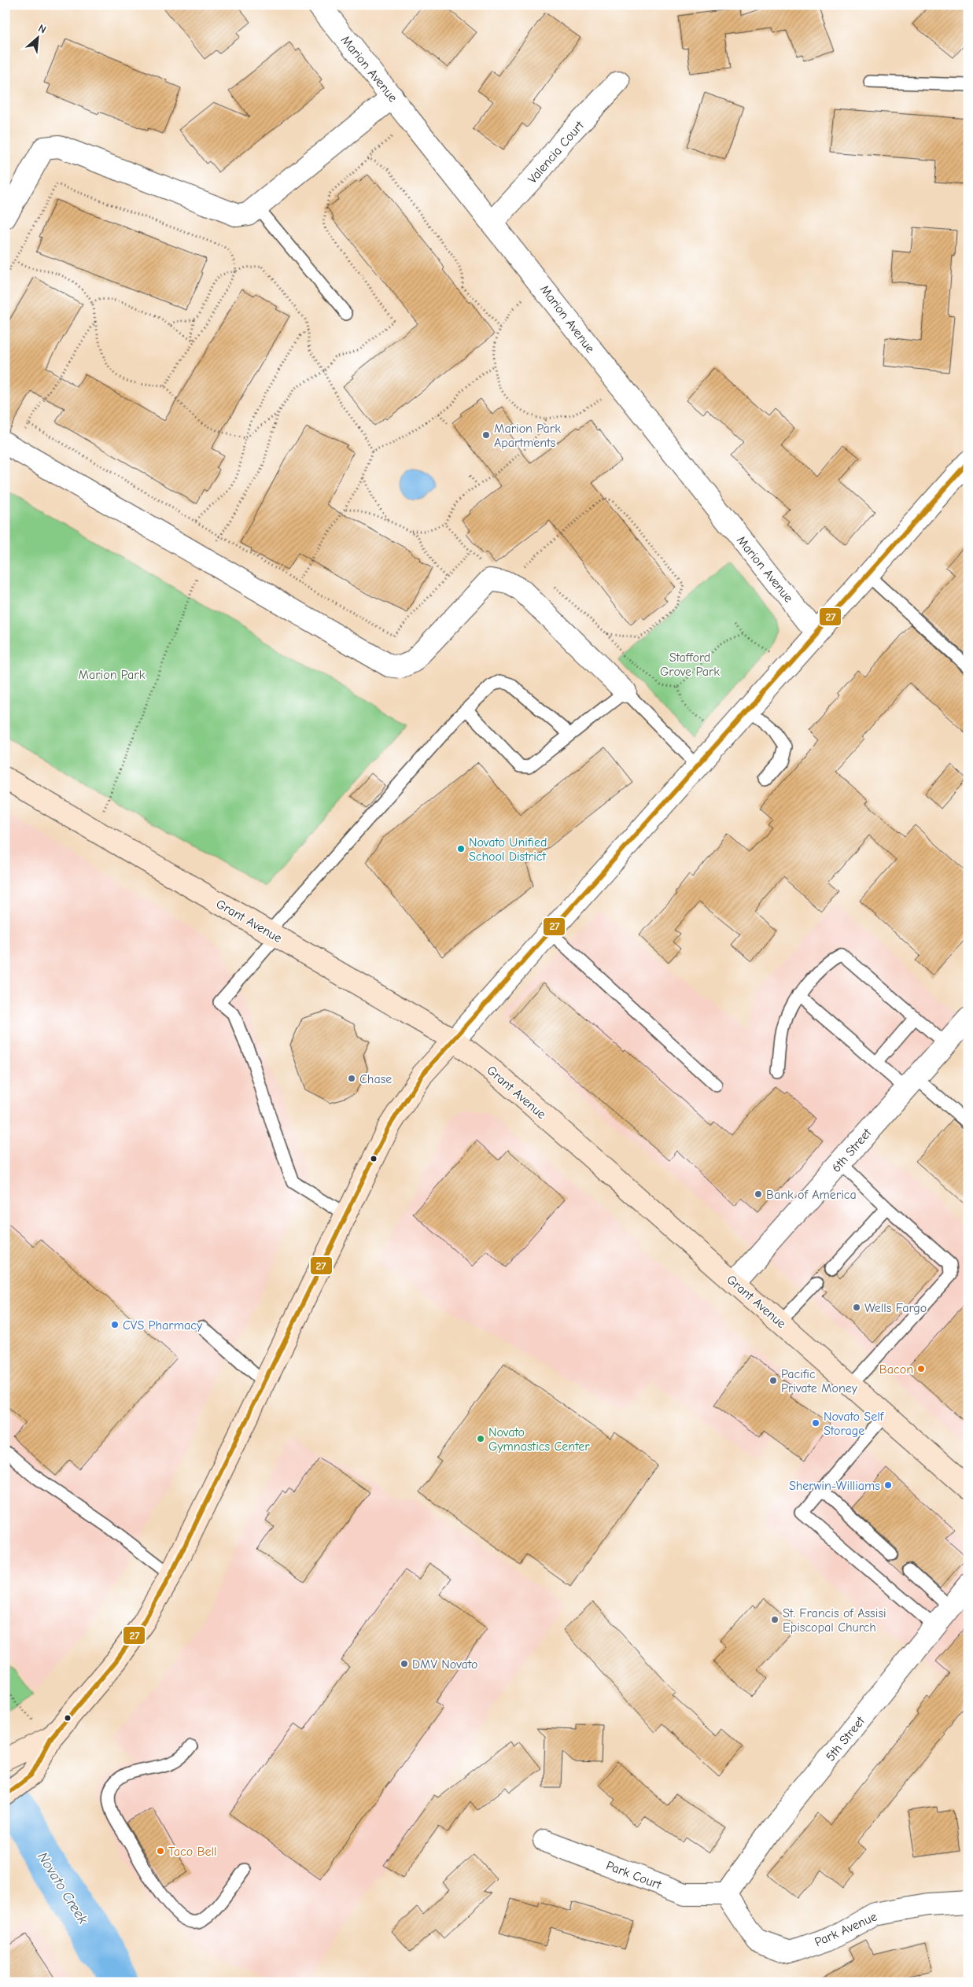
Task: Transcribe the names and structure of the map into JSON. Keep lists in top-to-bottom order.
{
  "streets": {
    "street": [
      "Marion Avenue",
      "Valencia Court",
      "Grant Avenue",
      "6th Street",
      "5th Street",
      "Park Court",
      "Park Avenue"
    ]
  },
  "crossings": [
    ["Marion Avenue", "Valencia Court"],
    ["Grant Avenue", "6th Street"],
    ["5th Street", "Park Court"],
    ["5th Street", "Park Avenue"],
    ["Park Court", "Park Avenue"]
  ],
  "water": ["Novato Creek"],
  "parks": ["Stafford Grove Park", "Marion Park"],
  "places": [
    "Marion Park Apartments",
    "Novato Unified School District",
    "Chase",
    "Bank of America",
    "Wells Fargo",
    "CVS Pharmacy",
    "Bacon",
    "Pacific Private Money",
    "Novato Self Storage",
    "Novato Gymnastics Center",
    "Sherwin-Williams",
    "St. Francis of Assisi Episcopal Church",
    "DMV Novato",
    "Taco Bell"
  ],
  "lines": ["transit line 27"],
  "north": "top right"
}
